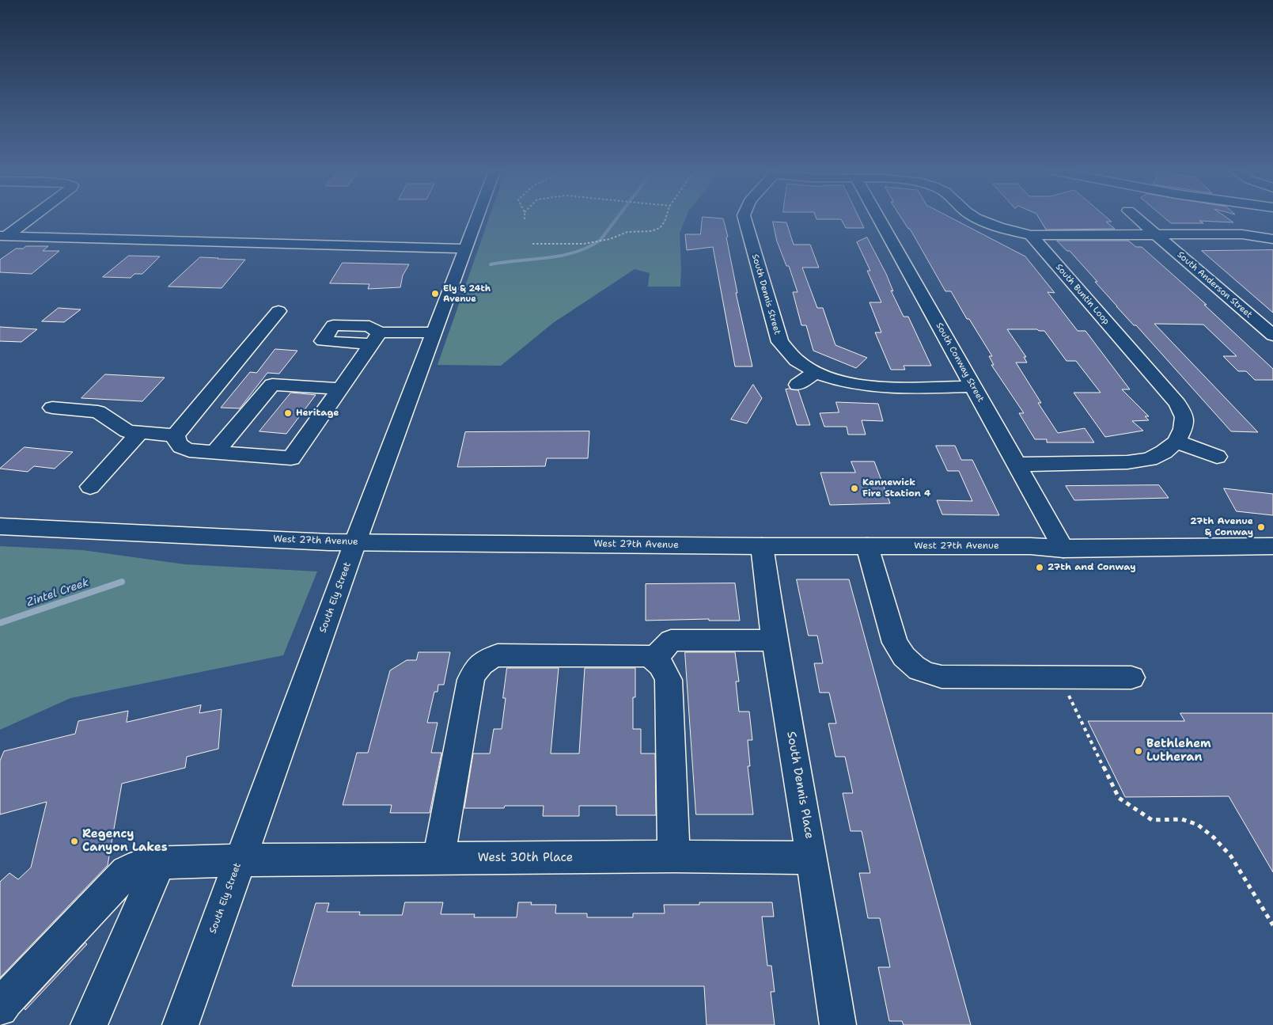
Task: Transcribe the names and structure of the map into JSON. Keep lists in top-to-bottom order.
{
  "streets": {
    "street": [
      "South Anderson Street",
      "South Dennis Street",
      "South Buntin Loop",
      "South Conway Street",
      "West 27th Avenue",
      "South Ely Street",
      "South Dennis Place",
      "West 30th Place"
    ]
  },
  "crossings": [
    ["South Dennis Street", "South Conway Street"],
    ["South Conway Street", "West 27th Avenue"],
    ["West 27th Avenue", "South Ely Street"],
    ["West 27th Avenue", "South Dennis Place"],
    ["South Ely Street", "West 30th Place"],
    ["South Dennis Place", "West 30th Place"]
  ],
  "water": ["Zintel Creek"],
  "places": [
    "Ely & 24th Avenue",
    "Heritage",
    "Kennewick Fire Station 4",
    "27th Avenue & Conway",
    "27th and Conway",
    "Bethlehem Lutheran",
    "Regency Canyon Lakes"
  ]
}
